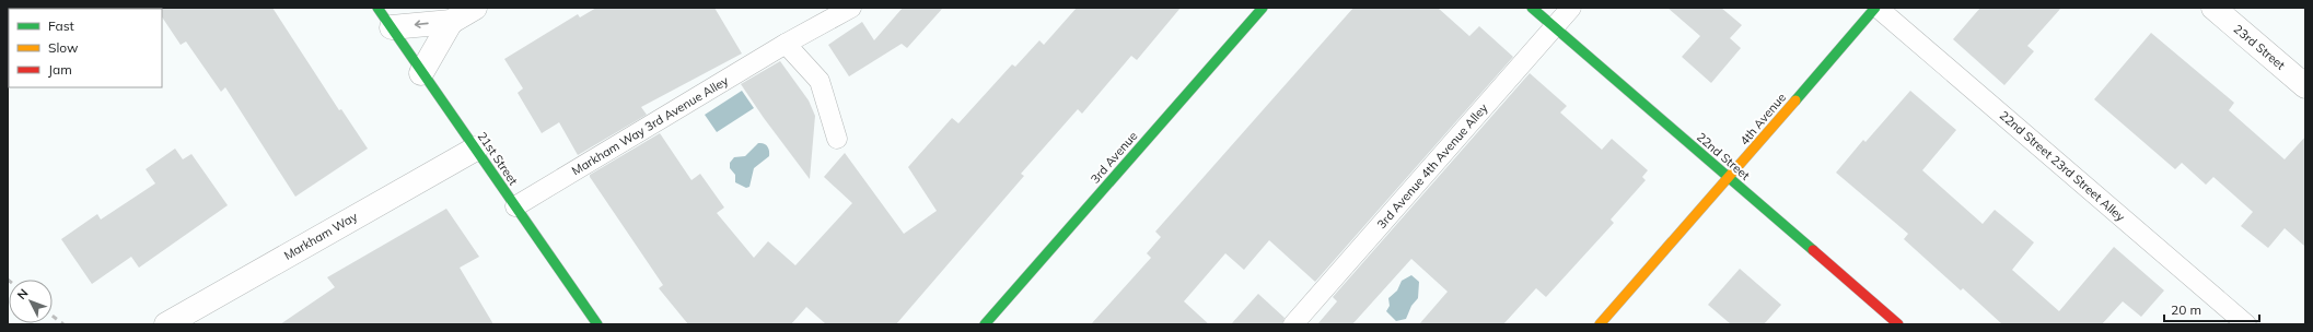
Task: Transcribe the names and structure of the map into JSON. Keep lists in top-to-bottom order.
{
  "streets": {
    "street": [
      "23rd Street",
      "4th Avenue",
      "22nd Street",
      "3rd Avenue",
      "21st Street",
      "Markham Way"
    ],
    "lane": ["Markham Way 3rd Avenue Alley", "3rd Avenue 4th Avenue Alley", "22nd Street 23rd Street Alley"]
  },
  "crossings": [
    ["4th Avenue", "22nd Street"],
    ["4th Avenue", "22nd Street 23rd Street Alley"],
    ["Markham Way 3rd Avenue Alley", "21st Street"],
    ["22nd Street", "3rd Avenue 4th Avenue Alley"],
    ["21st Street", "Markham Way"]
  ],
  "legend": ["Fast", "Slow", "Jam"],
  "scale_bar": "20 m",
  "north": "top left"
}
